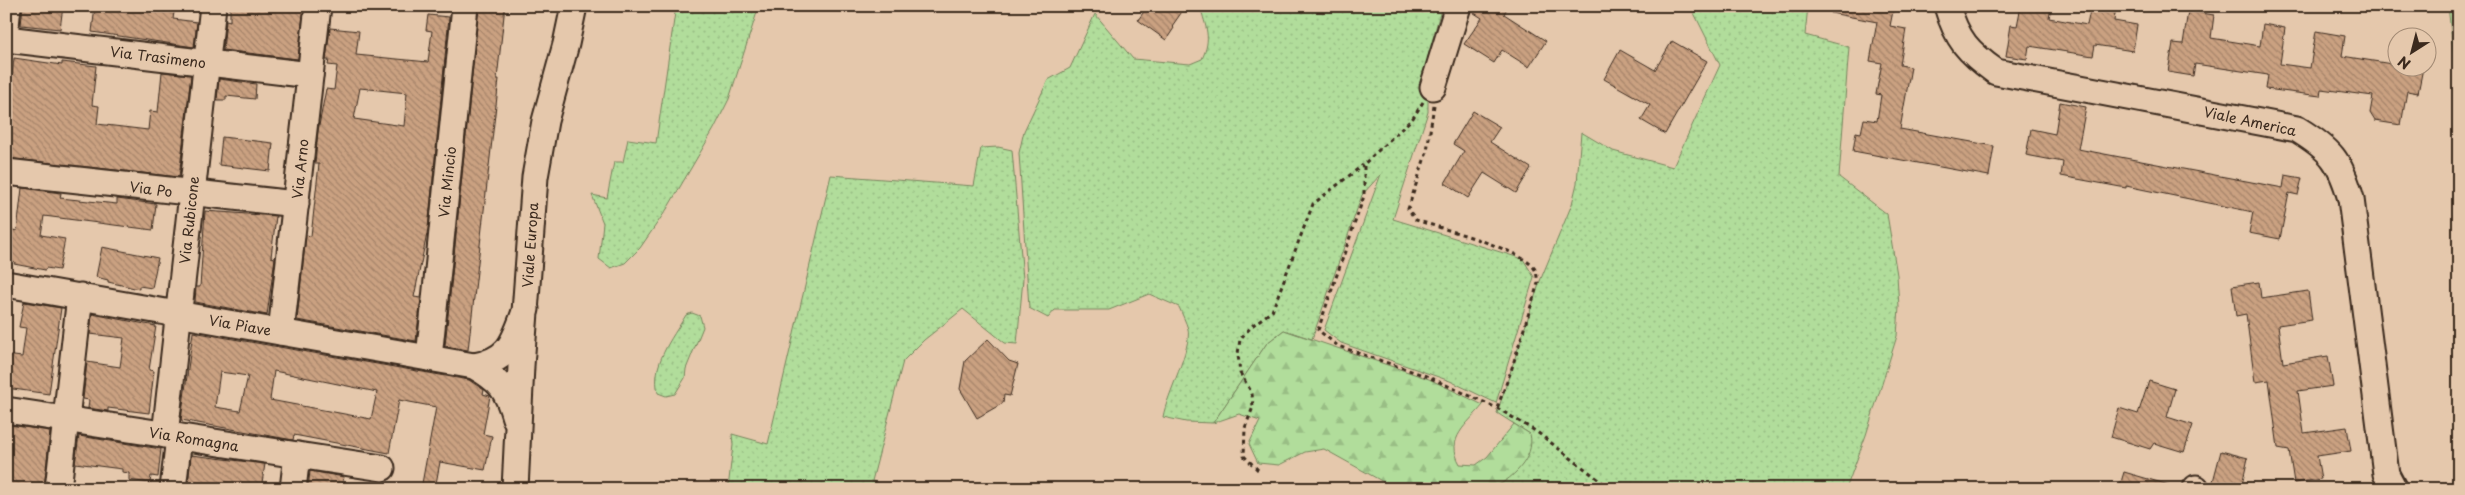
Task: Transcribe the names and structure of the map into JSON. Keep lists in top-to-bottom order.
{
  "streets": {
    "street": [
      "Via Trasimeno",
      "Viale America",
      "Via Arno",
      "Via Mincio",
      "Via Po",
      "Via Rubicone",
      "Viale Europa",
      "Via Piave",
      "Via Romagna"
    ]
  },
  "crossings": [
    ["Via Trasimeno", "Via Arno"],
    ["Via Trasimeno", "Via Rubicone"],
    ["Via Arno", "Via Po"],
    ["Via Arno", "Via Piave"],
    ["Via Mincio", "Via Piave"],
    ["Via Po", "Via Rubicone"],
    ["Via Rubicone", "Via Piave"],
    ["Via Rubicone", "Via Romagna"],
    ["Viale Europa", "Via Piave"]
  ],
  "north": "bottom left"
}
